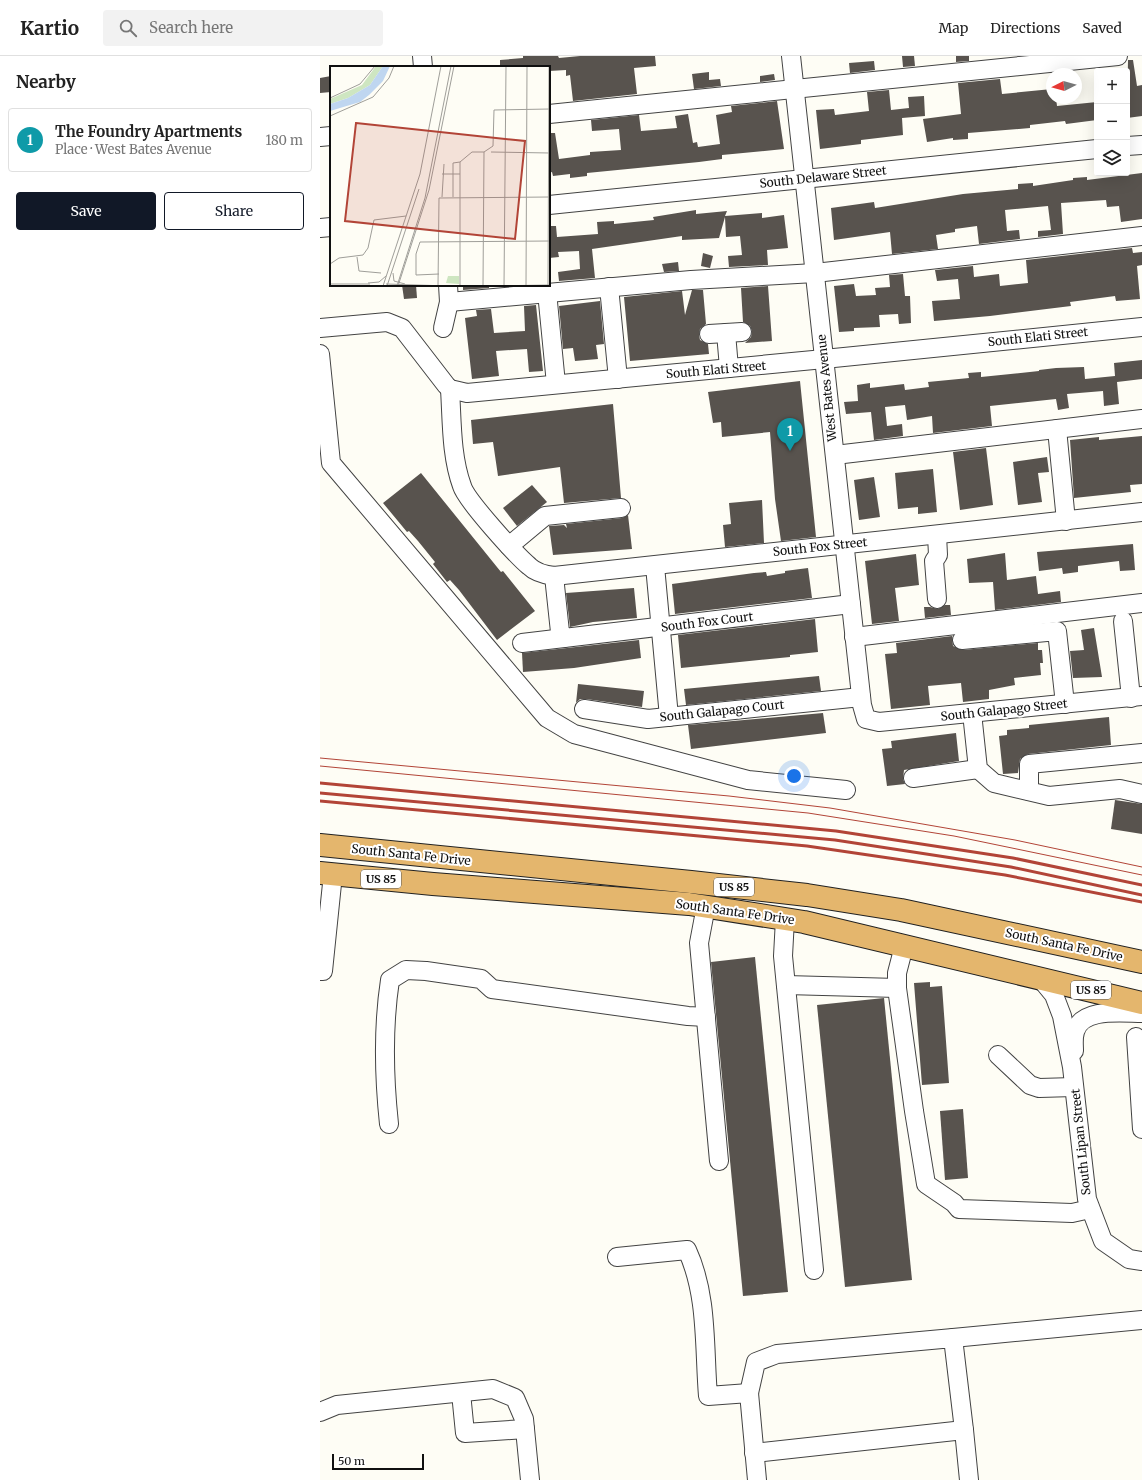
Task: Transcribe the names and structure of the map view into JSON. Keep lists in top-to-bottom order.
{
  "streets": {
    "highway": ["South Santa Fe Drive", "US 85"],
    "street": [
      "South Delaware Street",
      "South Elati Street",
      "West Bates Avenue",
      "South Fox Street",
      "South Fox Court",
      "South Galapago Street",
      "South Galapago Court",
      "South Lipan Street"
    ]
  },
  "crossings": [
    ["South Delaware Street", "West Bates Avenue"],
    ["South Elati Street", "West Bates Avenue"],
    ["South Elati Street", "South Fox Street"],
    ["West Bates Avenue", "South Fox Street"],
    ["West Bates Avenue", "South Fox Court"],
    ["West Bates Avenue", "South Galapago Street"],
    ["West Bates Avenue", "South Galapago Court"],
    ["South Santa Fe Drive", "South Lipan Street"]
  ],
  "scale_bar": "50 m",
  "north": "left",
  "page": {
    "header": "Kartio",
    "search": "Search here",
    "nav": ["Map", "Directions", "Saved"],
    "heading": "Nearby",
    "map_buttons": ["+", "−"],
    "list": [
      {
        "mark": "1",
        "name": "The Foundry Apartments",
        "note": "Place · West Bates Avenue",
        "value": "180 m"
      }
    ],
    "buttons": ["Save", "Share"],
    "pins": "1",
    "scale": "50 m"
  }
}
